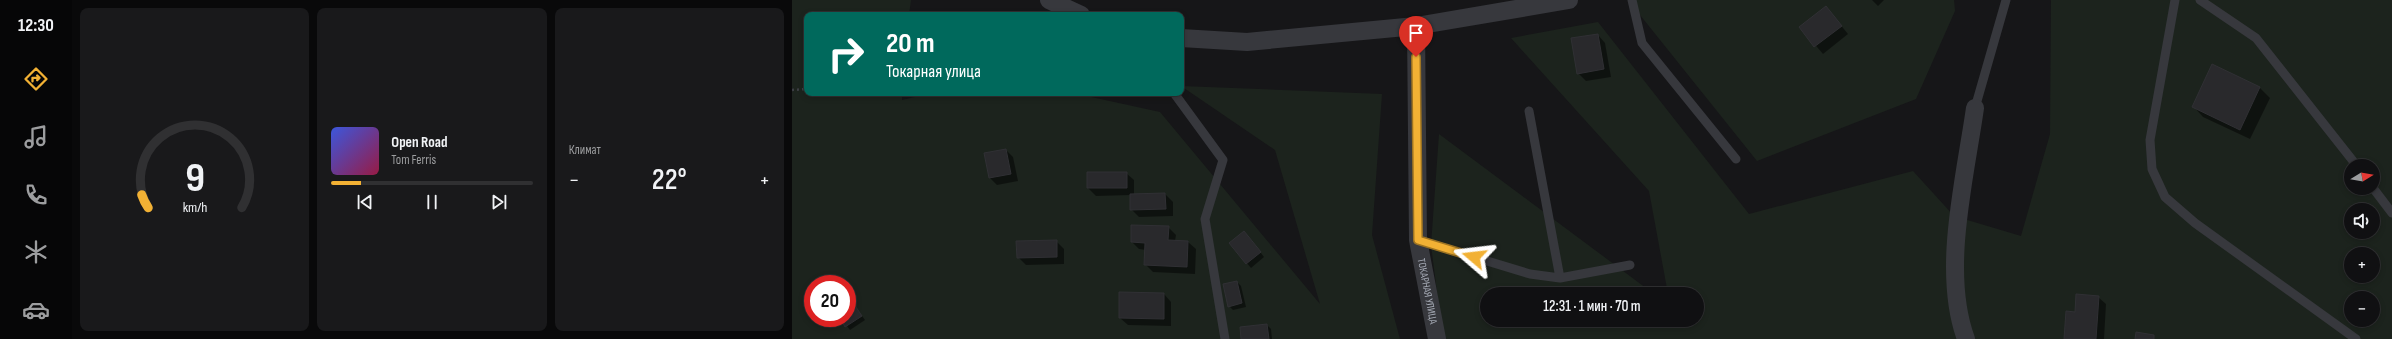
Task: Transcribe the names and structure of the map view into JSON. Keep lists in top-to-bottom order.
{
  "streets": {
    "street": ["ТОКАРНАЯ УЛИЦА"]
  },
  "north": "right",
  "page": {
    "tabs": "12:30",
    "tile": "Климат",
    "turn": ["20 m", "Токарная улица"],
    "song": ["Open Road", "Tom Ferris"],
    "map_buttons": ["+", "−"],
    "heat": ["−", "22°", "+"],
    "limit": "20",
    "trip": "12:31 · 1 мин · 70 m",
    "gauge": ["9", "km/h"]
  }
}
